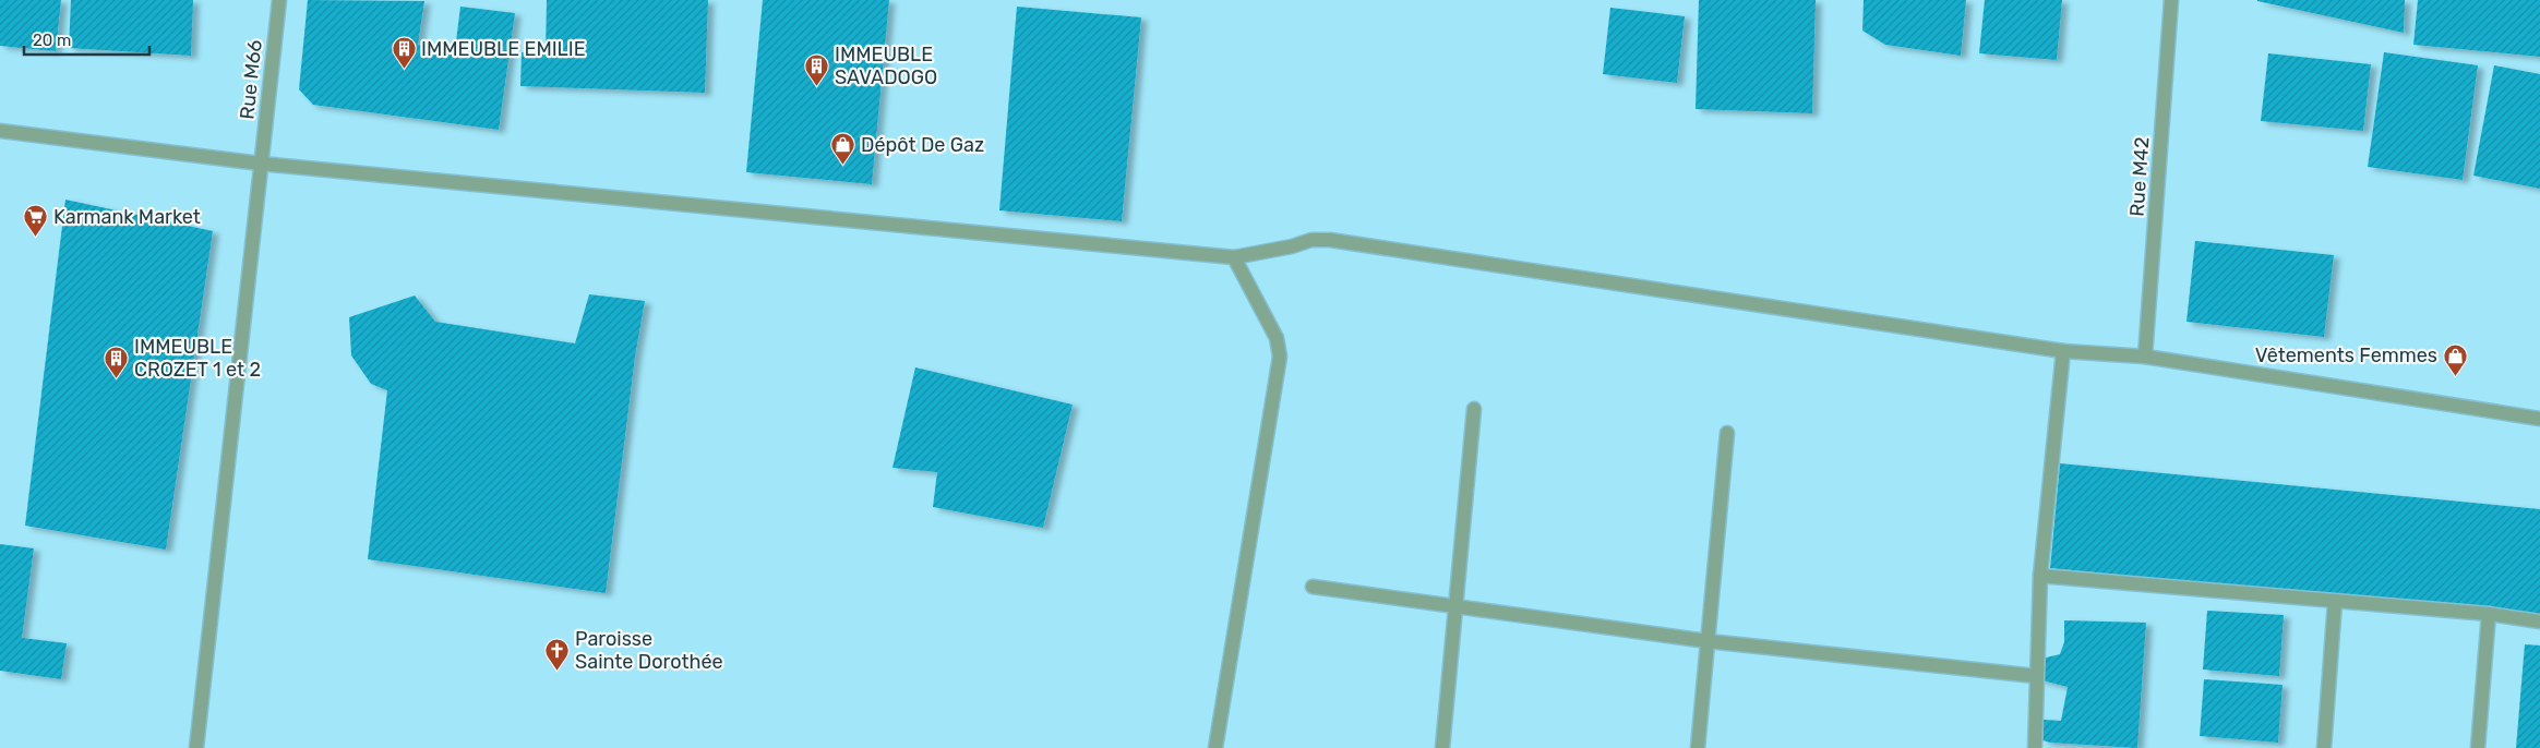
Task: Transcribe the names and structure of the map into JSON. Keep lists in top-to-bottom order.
{
  "streets": {
    "street": ["Rue M66", "Rue M42"]
  },
  "places": {
    "building": ["IMMEUBLE EMILIE", "IMMEUBLE SAVADOGO", "IMMEUBLE CROZET 1 et 2"],
    "shop": ["Dépôt De Gaz", "Vêtements Femmes"],
    "supermarket": ["Karmank Market"],
    "church": ["Paroisse Sainte Dorothée"]
  },
  "scale_bar": "20 m"
}
